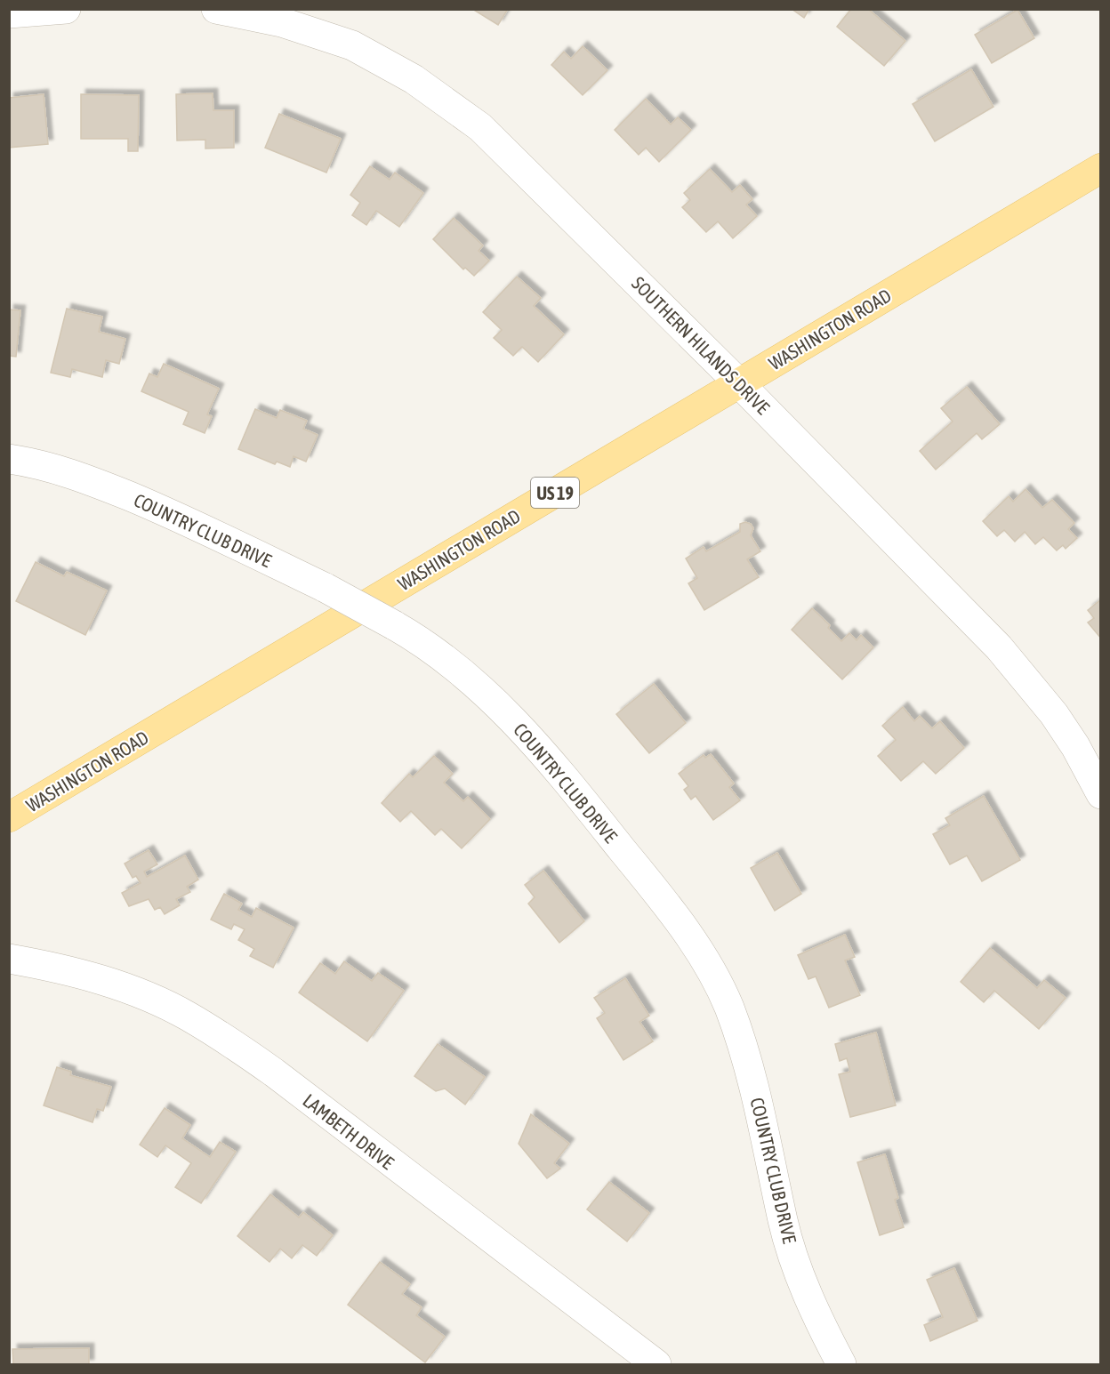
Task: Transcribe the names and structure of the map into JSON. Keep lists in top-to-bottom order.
{
  "streets": {
    "main road": ["WASHINGTON ROAD", "US 19"],
    "street": ["SOUTHERN HILANDS DRIVE", "COUNTRY CLUB DRIVE", "LAMBETH DRIVE"]
  },
  "crossings": [
    ["WASHINGTON ROAD", "SOUTHERN HILANDS DRIVE"]
  ]
}
